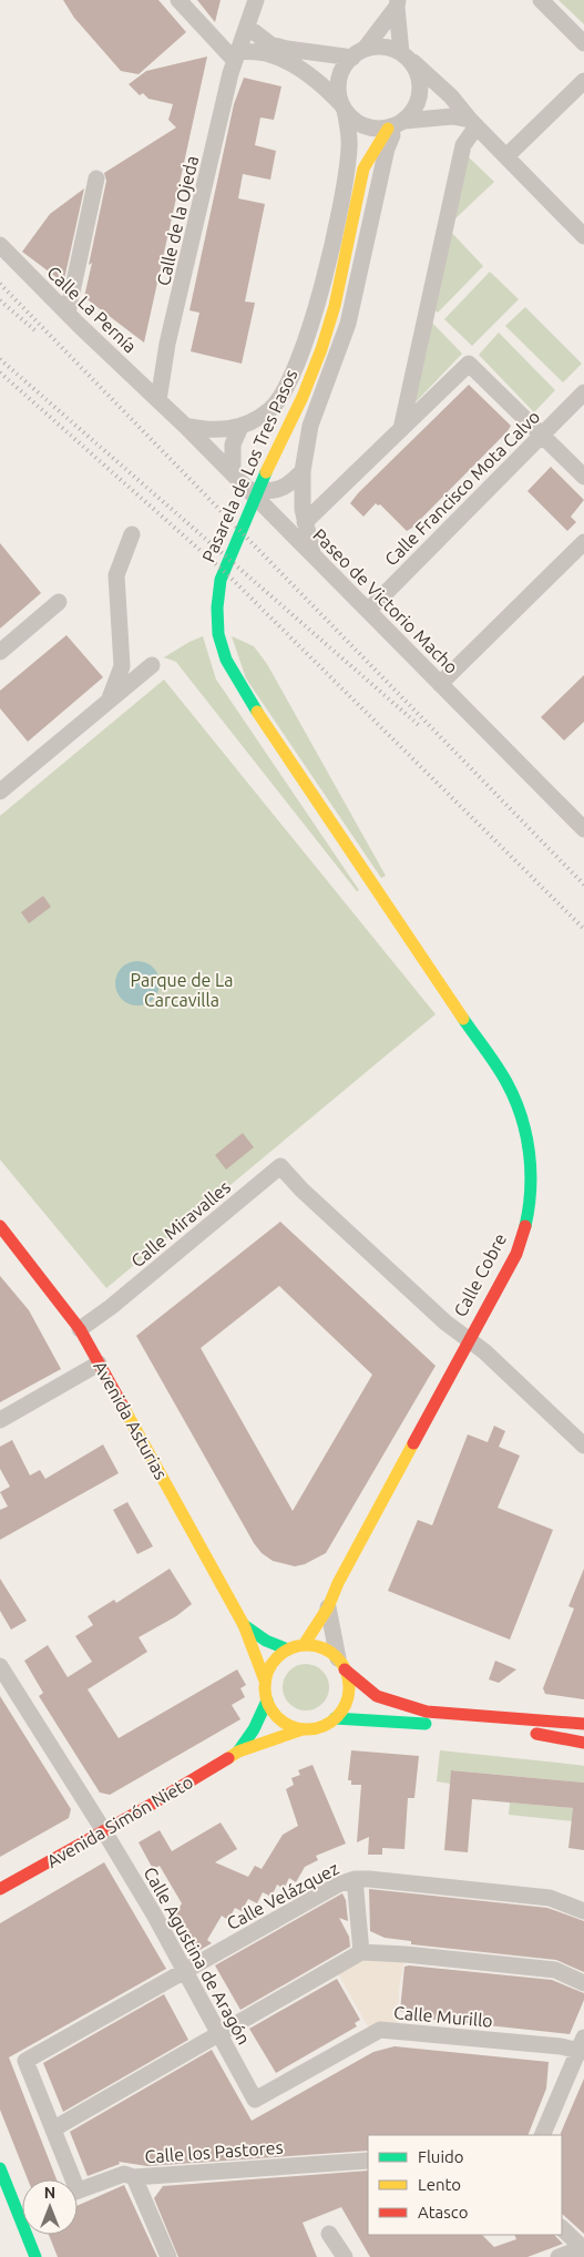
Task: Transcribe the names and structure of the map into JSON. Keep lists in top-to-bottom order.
{
  "streets": {
    "main road": [
      "Pasarela de Los Tres Pasos",
      "Calle Cobre",
      "Avenida Asturias",
      "Avenida Simón Nieto"
    ],
    "street": [
      "Calle de la Ojeda",
      "Calle La Pernía",
      "Calle Francisco Mota Calvo",
      "Paseo de Victorio Macho",
      "Calle Miravalles",
      "Calle Velázquez",
      "Calle Agustina de Aragón",
      "Calle Murillo",
      "Calle los Pastores"
    ]
  },
  "crossings": [
    ["Calle de la Ojeda", "Calle La Pernía"],
    ["Calle de la Ojeda", "Paseo de Victorio Macho"],
    ["Calle La Pernía", "Paseo de Victorio Macho"],
    ["Pasarela de Los Tres Pasos", "Calle Cobre"],
    ["Calle Francisco Mota Calvo", "Paseo de Victorio Macho"],
    ["Calle Miravalles", "Calle Cobre"],
    ["Calle Miravalles", "Avenida Asturias"],
    ["Calle Cobre", "Avenida Asturias"],
    ["Calle Cobre", "Avenida Simón Nieto"],
    ["Avenida Asturias", "Avenida Simón Nieto"],
    ["Avenida Simón Nieto", "Calle Agustina de Aragón"],
    ["Calle Velázquez", "Calle Agustina de Aragón"],
    ["Calle Agustina de Aragón", "Calle Murillo"]
  ],
  "parks": ["Parque de La Carcavilla"],
  "legend": ["Fluido", "Lento", "Atasco"],
  "north": "top"
}
